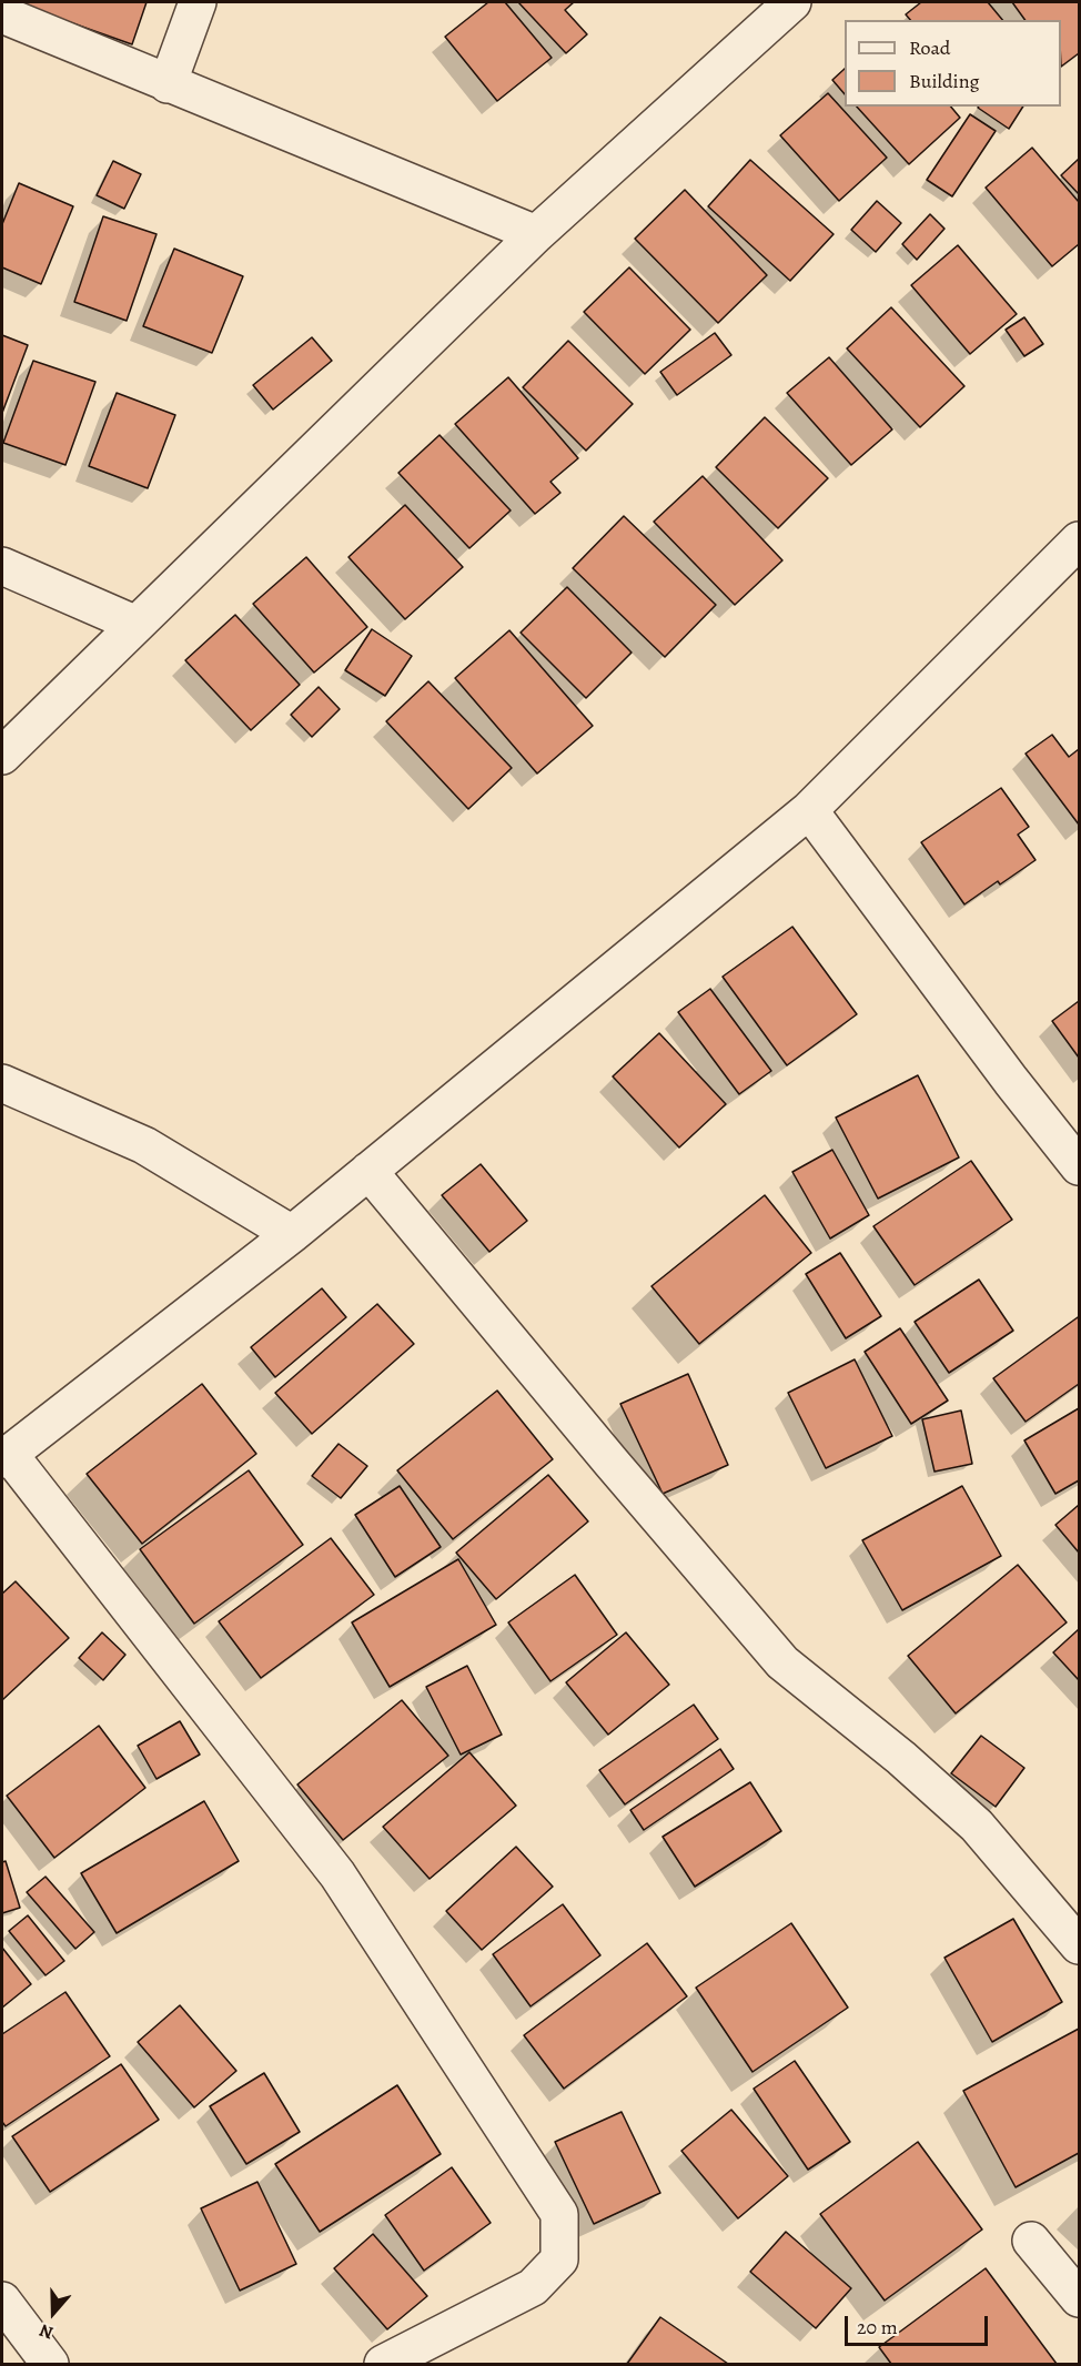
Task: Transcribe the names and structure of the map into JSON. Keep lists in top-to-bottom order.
{
  "legend": ["Road", "Building"],
  "scale_bar": "20 m",
  "north": "bottom"
}
